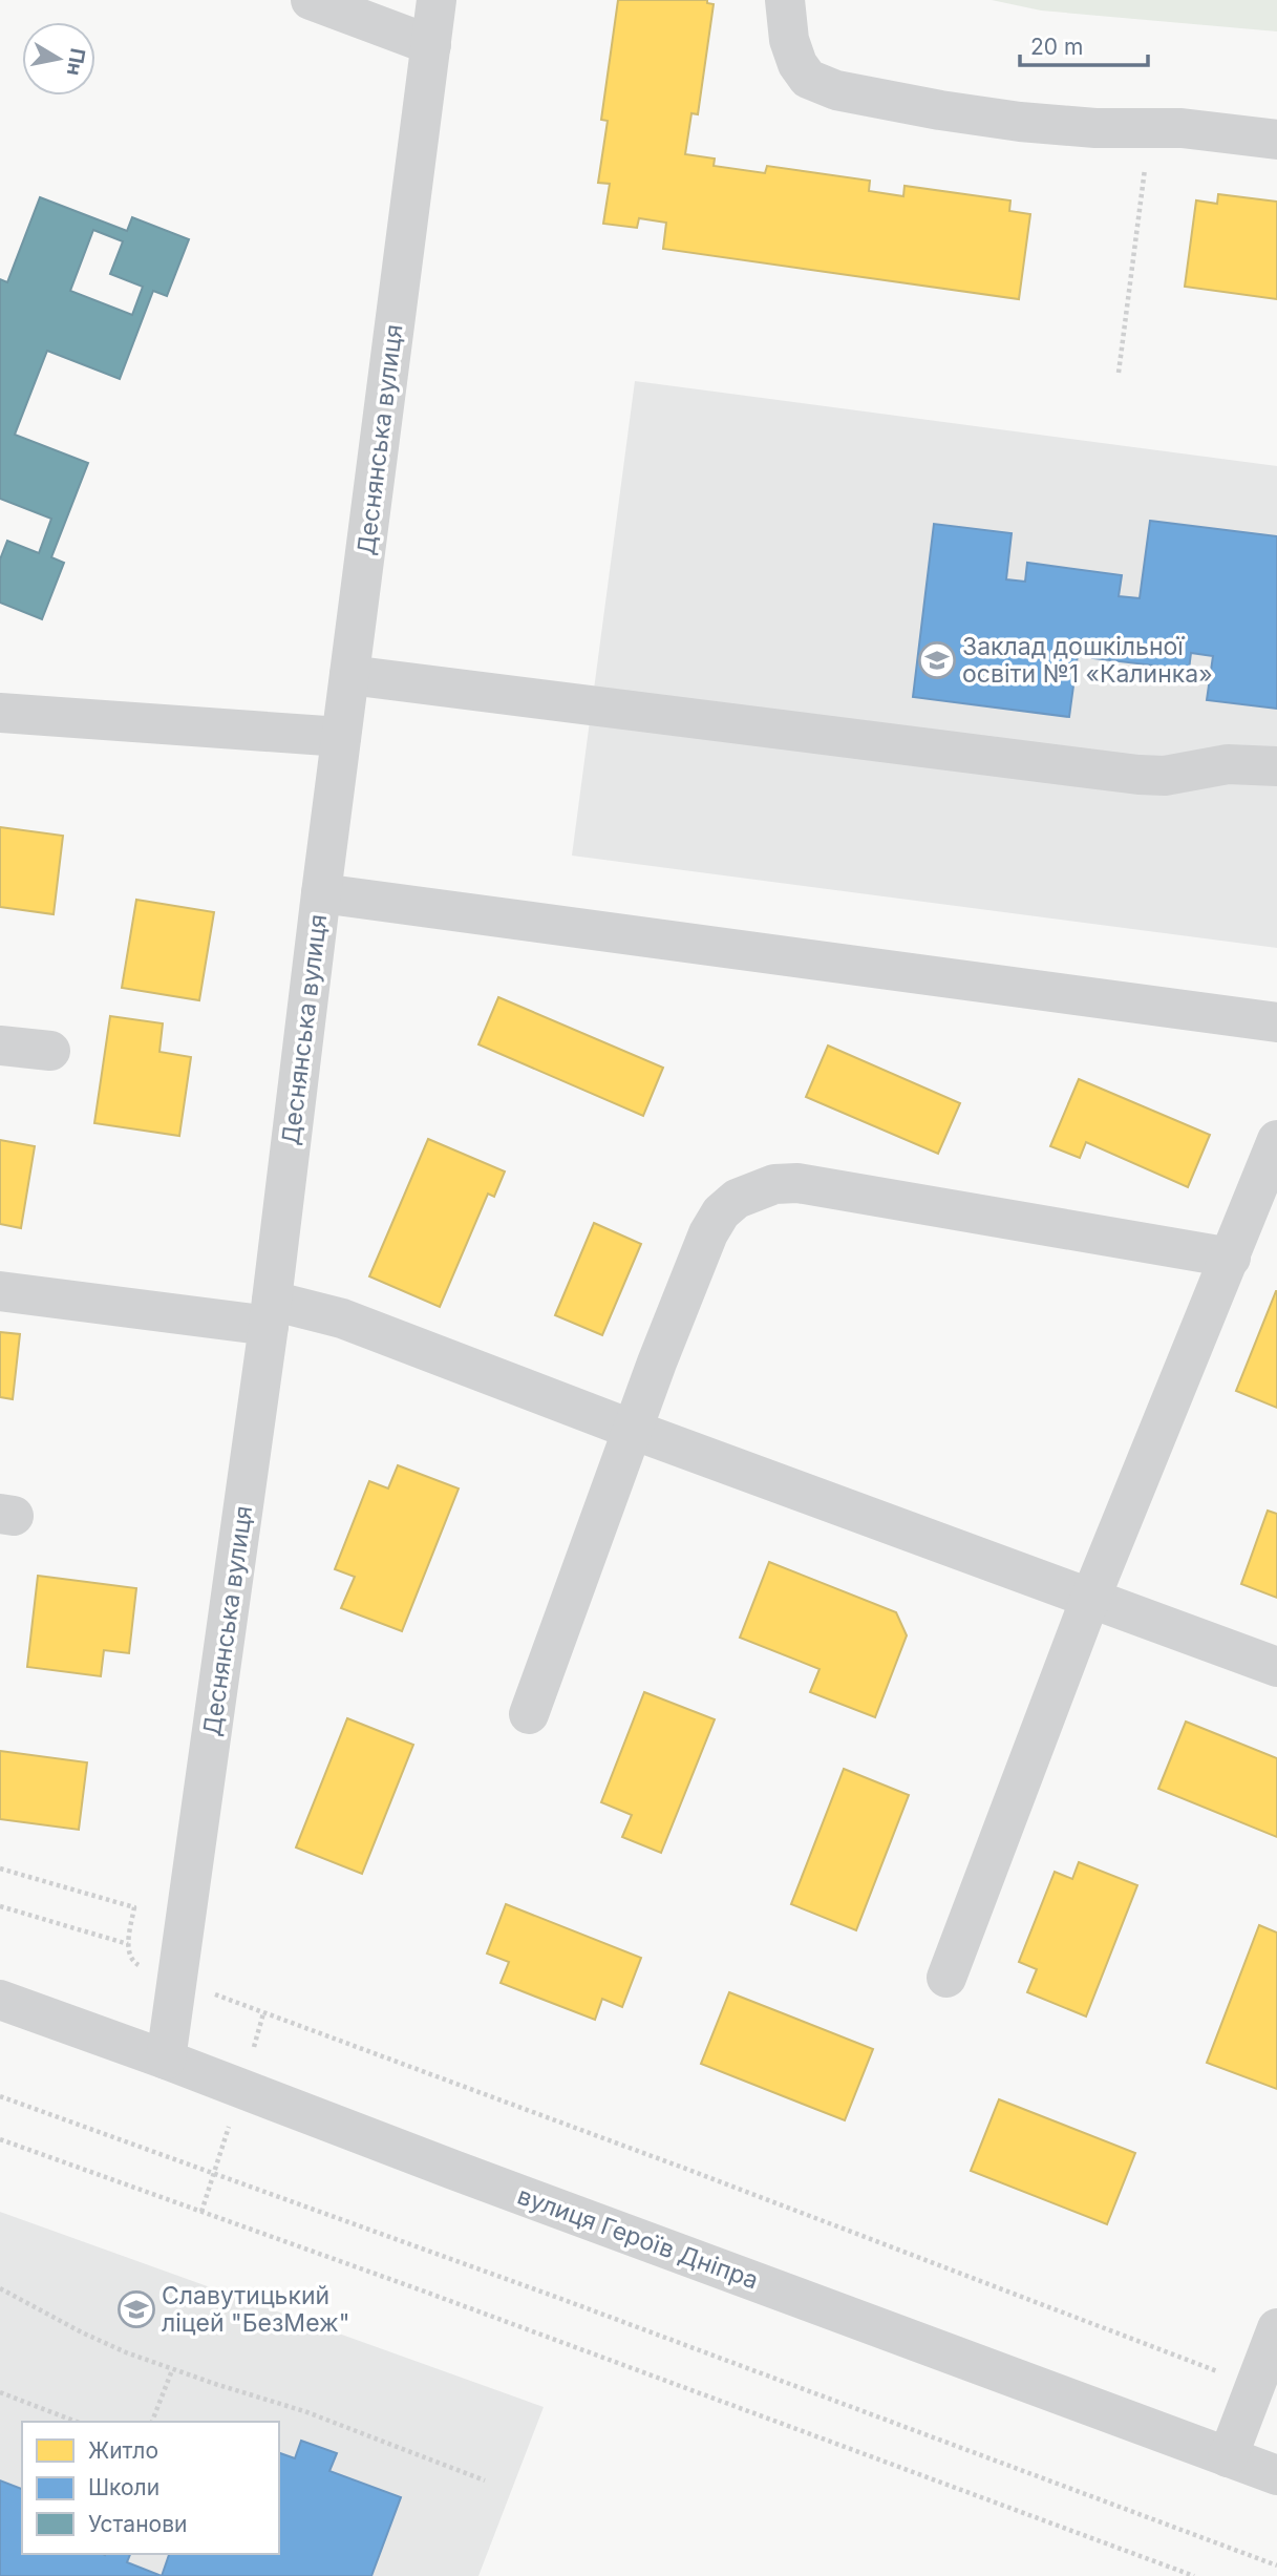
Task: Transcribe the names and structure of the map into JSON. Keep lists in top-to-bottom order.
{
  "streets": {
    "street": ["Деснянська вулиця", "вулиця Героїв Дніпра"]
  },
  "crossings": [
    ["Деснянська вулиця", "вулиця Героїв Дніпра"]
  ],
  "places": {
    "school or university": ["Заклад дошкільної освіти №1 «Калинка»", "Славутицький ліцей \"БезМеж\""]
  },
  "legend": ["Житло", "Школи", "Установи"],
  "scale_bar": "20 m",
  "north": "right"
}
